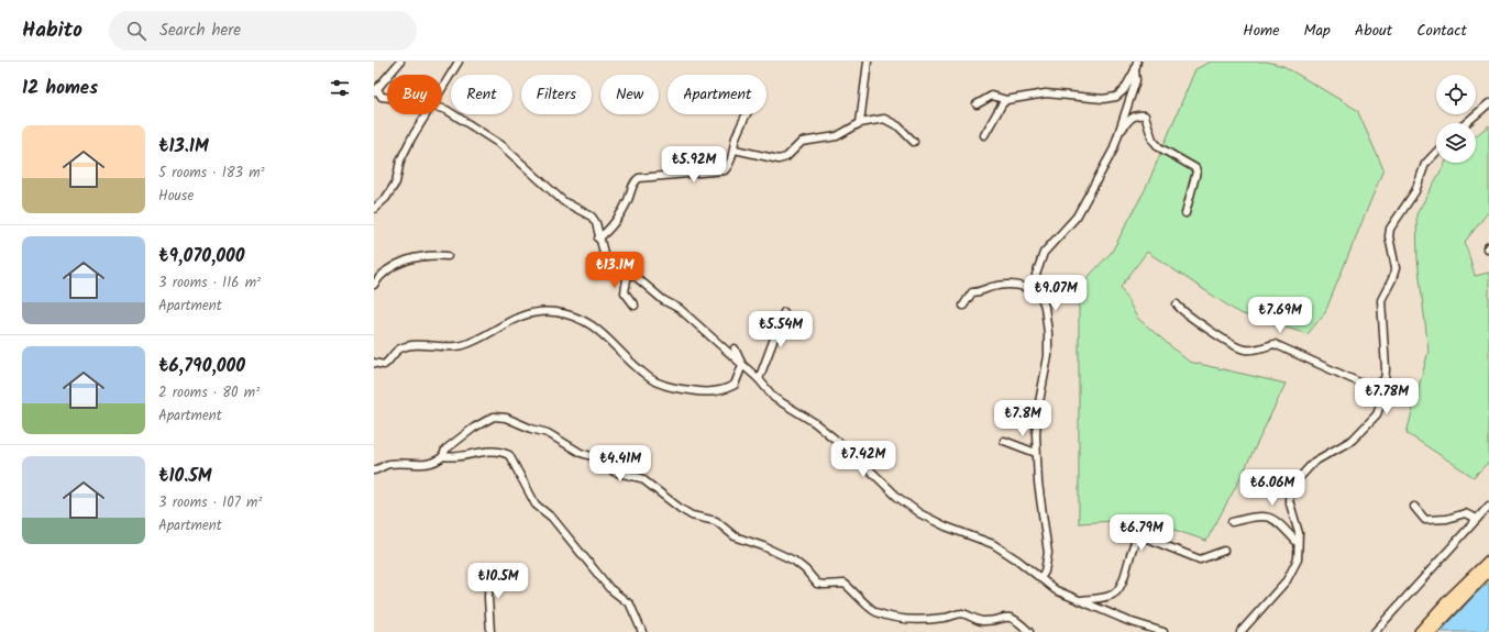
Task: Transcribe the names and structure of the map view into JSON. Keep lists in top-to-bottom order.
{
  "page": {
    "header": "Habito",
    "search": "Search here",
    "nav": [
      "Home",
      "Map",
      "About",
      "Contact"
    ],
    "heading": "12 homes",
    "chip": [
      "Buy",
      "Rent",
      "Filters",
      "New",
      "Apartment"
    ],
    "list": [
      {
        "name": "₺13.1M",
        "note": "5 rooms · 183 m² · House"
      },
      {
        "name": "₺9,070,000",
        "note": "3 rooms · 116 m² · Apartment"
      },
      {
        "name": "₺6,790,000",
        "note": "2 rooms · 80 m² · Apartment"
      },
      {
        "name": "₺10.5M",
        "note": "3 rooms · 107 m² · Apartment"
      }
    ],
    "price": [
      "₺5.92M",
      "₺13.1M",
      "₺9.07M",
      "₺7.69M",
      "₺5.54M",
      "₺7.78M",
      "₺7.8M",
      "₺7.42M",
      "₺4.41M",
      "₺6.06M",
      "₺6.79M",
      "₺10.5M"
    ]
  }
}
